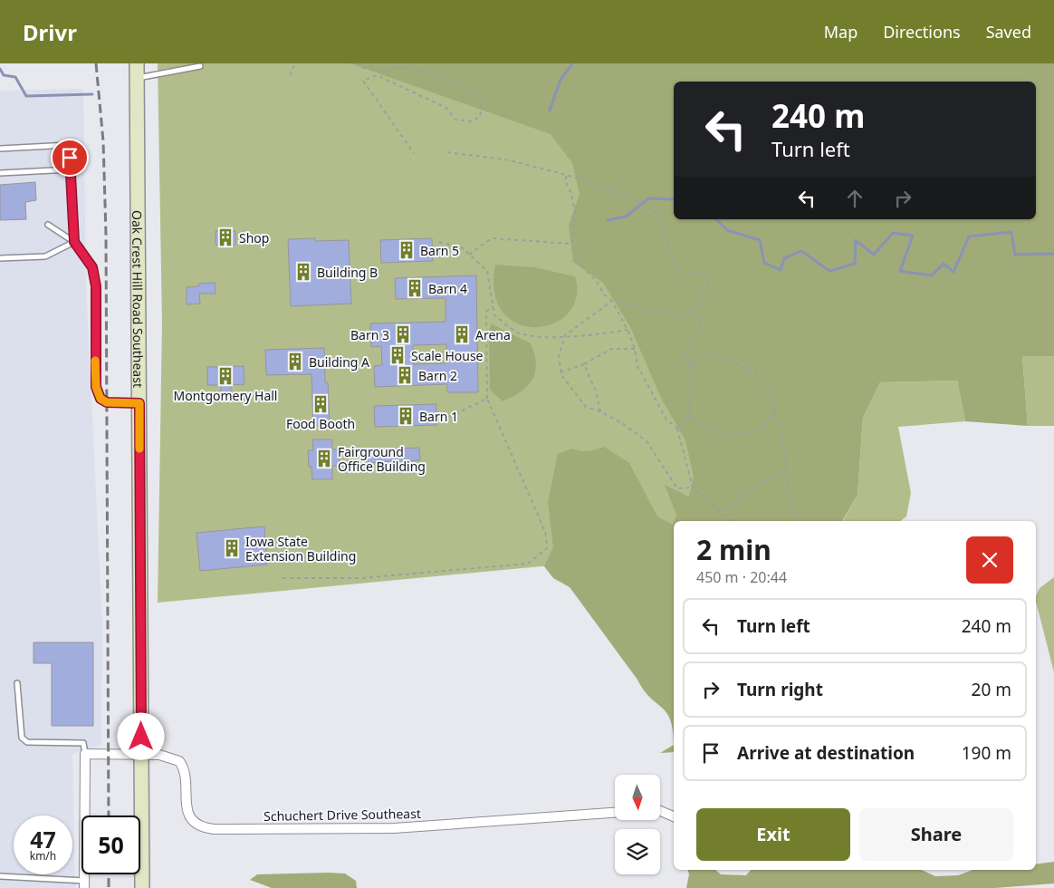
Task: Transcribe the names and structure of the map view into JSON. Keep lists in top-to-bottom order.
{
  "streets": {
    "main road": ["Oak Crest Hill Road Southeast"],
    "street": ["Schuchert Drive Southeast"]
  },
  "crossings": [
    ["Oak Crest Hill Road Southeast", "Schuchert Drive Southeast"]
  ],
  "places": {
    "building": [
      "Shop",
      "Barn 5",
      "Building B",
      "Barn 4",
      "Barn 3",
      "Arena",
      "Scale House",
      "Building A",
      "Barn 2",
      "Montgomery Hall",
      "Food Booth",
      "Barn 1",
      "Fairground Office Building",
      "Iowa State Extension Building"
    ]
  },
  "north": "bottom",
  "page": {
    "header": "Drivr",
    "nav": ["Map", "Directions", "Saved"],
    "turn": ["240 m", "Turn left"],
    "heading": ["2 min", "450 m · 20:44"],
    "list": [
      {
        "name": "Turn left",
        "value": "240 m"
      },
      {
        "name": "Turn right",
        "value": "20 m"
      },
      {
        "name": "Arrive at destination",
        "value": "190 m"
      }
    ],
    "buttons": ["Exit", "Share"],
    "speed": "47 km/h",
    "limit": "50"
  }
}
